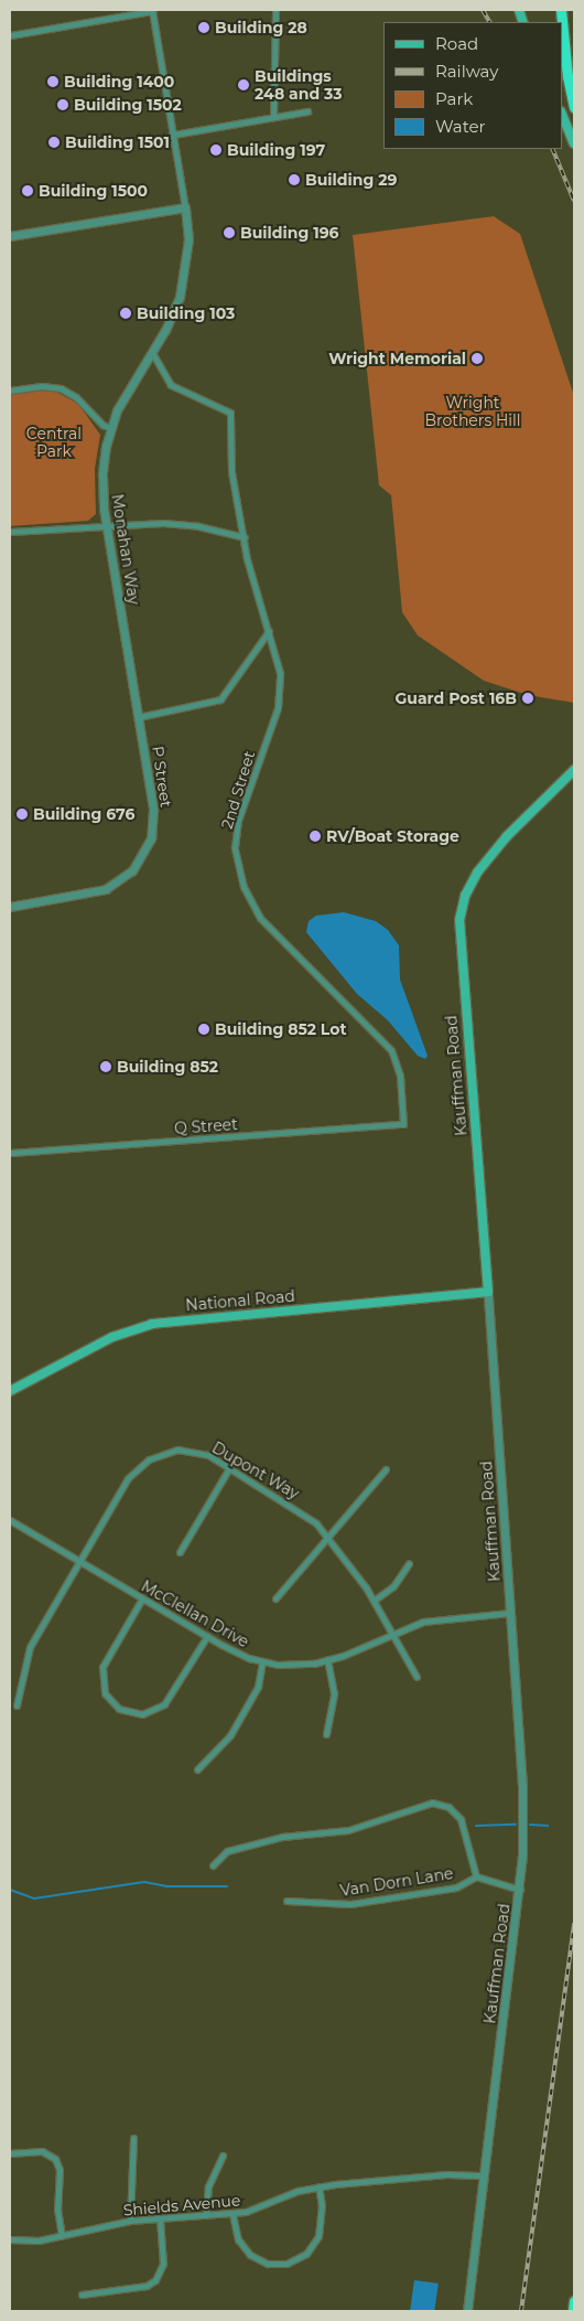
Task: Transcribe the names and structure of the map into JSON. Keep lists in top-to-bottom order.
{
  "streets": {
    "main road": ["Kauffman Road", "National Road"],
    "street": [
      "Monahan Way",
      "P Street",
      "2nd Street",
      "Q Street",
      "Dupont Way",
      "McClellan Drive",
      "Van Dorn Lane",
      "Shields Avenue"
    ]
  },
  "crossings": [
    ["Monahan Way", "P Street"],
    ["Monahan Way", "2nd Street"],
    ["2nd Street", "Q Street"],
    ["Kauffman Road", "National Road"],
    ["Kauffman Road", "McClellan Drive"],
    ["Kauffman Road", "Shields Avenue"],
    ["Dupont Way", "McClellan Drive"]
  ],
  "parks": ["Wright Brothers Hill", "Central Park"],
  "places": [
    "Building 28",
    "Building 1400",
    "Buildings 248 and 33",
    "Building 1502",
    "Building 1501",
    "Building 197",
    "Building 29",
    "Building 1500",
    "Building 196",
    "Building 103",
    "Wright Memorial",
    "Guard Post 16B",
    "Building 676",
    "RV/Boat Storage",
    "Building 852 Lot",
    "Building 852"
  ],
  "legend": [
    "Road",
    "Railway",
    "Park",
    "Water"
  ]
}
